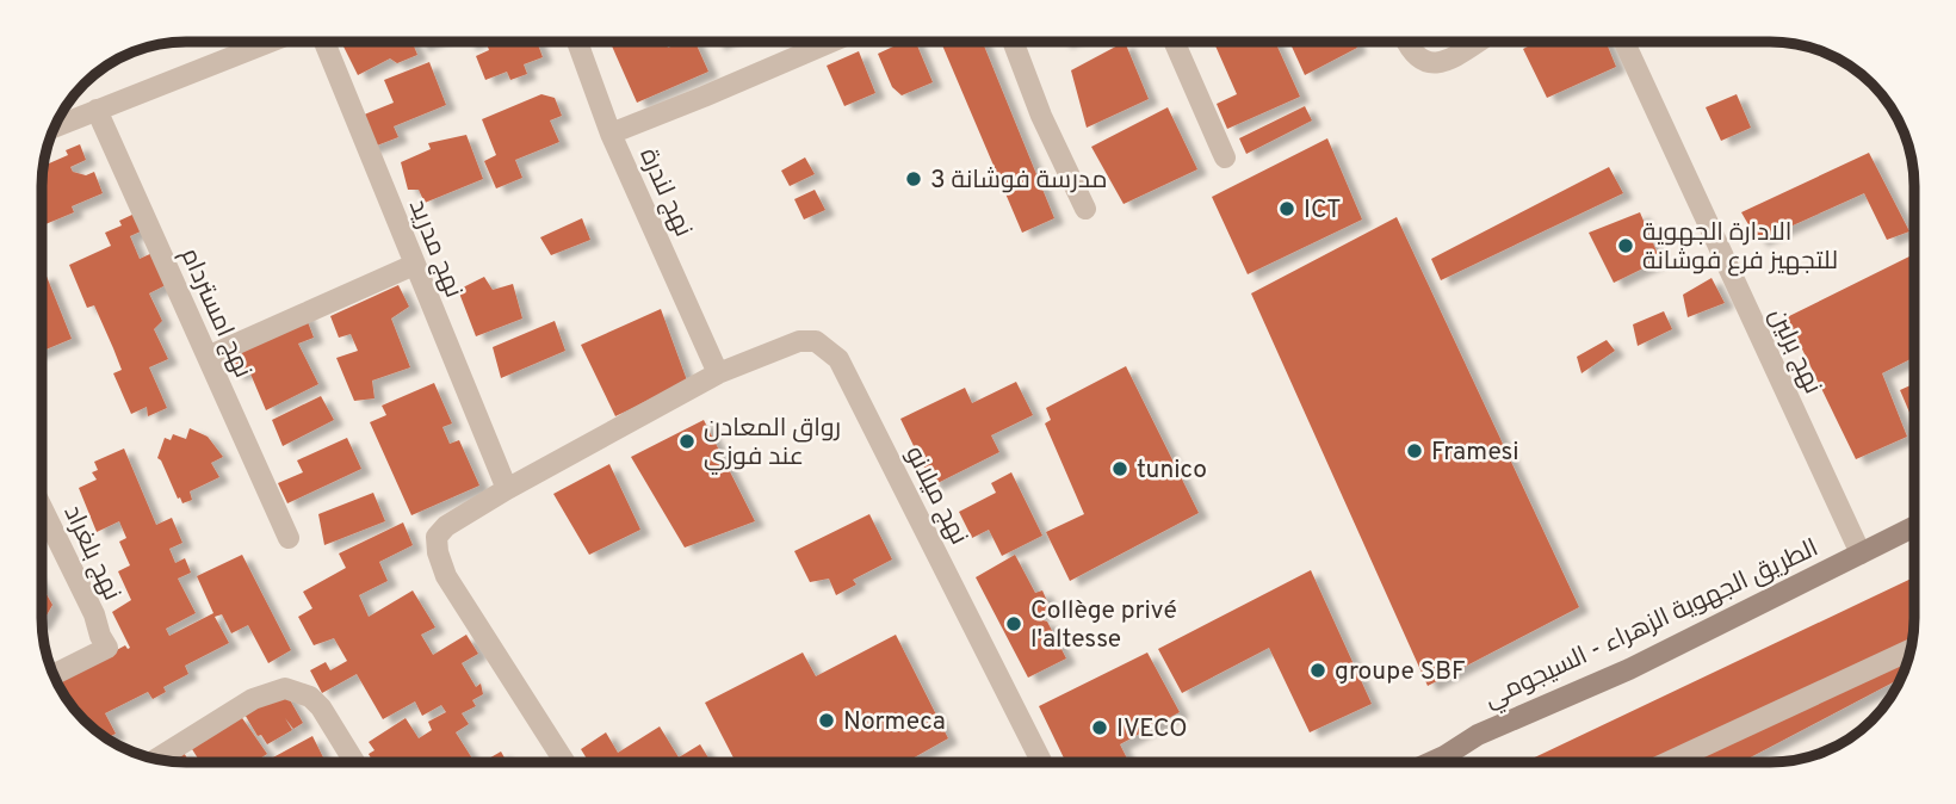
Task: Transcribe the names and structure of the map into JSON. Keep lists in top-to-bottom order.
{
  "streets": {
    "main road": ["الطريق الجهوية الزهراء - السيجومي"],
    "street": [
      "نهج لندرة",
      "نهج مدريد",
      "نهج امستردام",
      "نهج برلين",
      "نهج ميلانو",
      "نهج بلغراد"
    ]
  },
  "crossings": [
    ["نهج لندرة", "نهج ميلانو"],
    ["نهج مدريد", "نهج ميلانو"],
    ["نهج برلين", "الطريق الجهوية الزهراء - السيجومي"]
  ],
  "places": [
    "مدرسة فوشانة 3",
    "ICT",
    "الادارة الجهوية للتجهيز فرع فوشانة",
    "رواق المعادن عند فوزي",
    "Framesi",
    "tunico",
    "Collège privé l'altesse",
    "groupe SBF",
    "Normeca",
    "IVECO"
  ]
}
